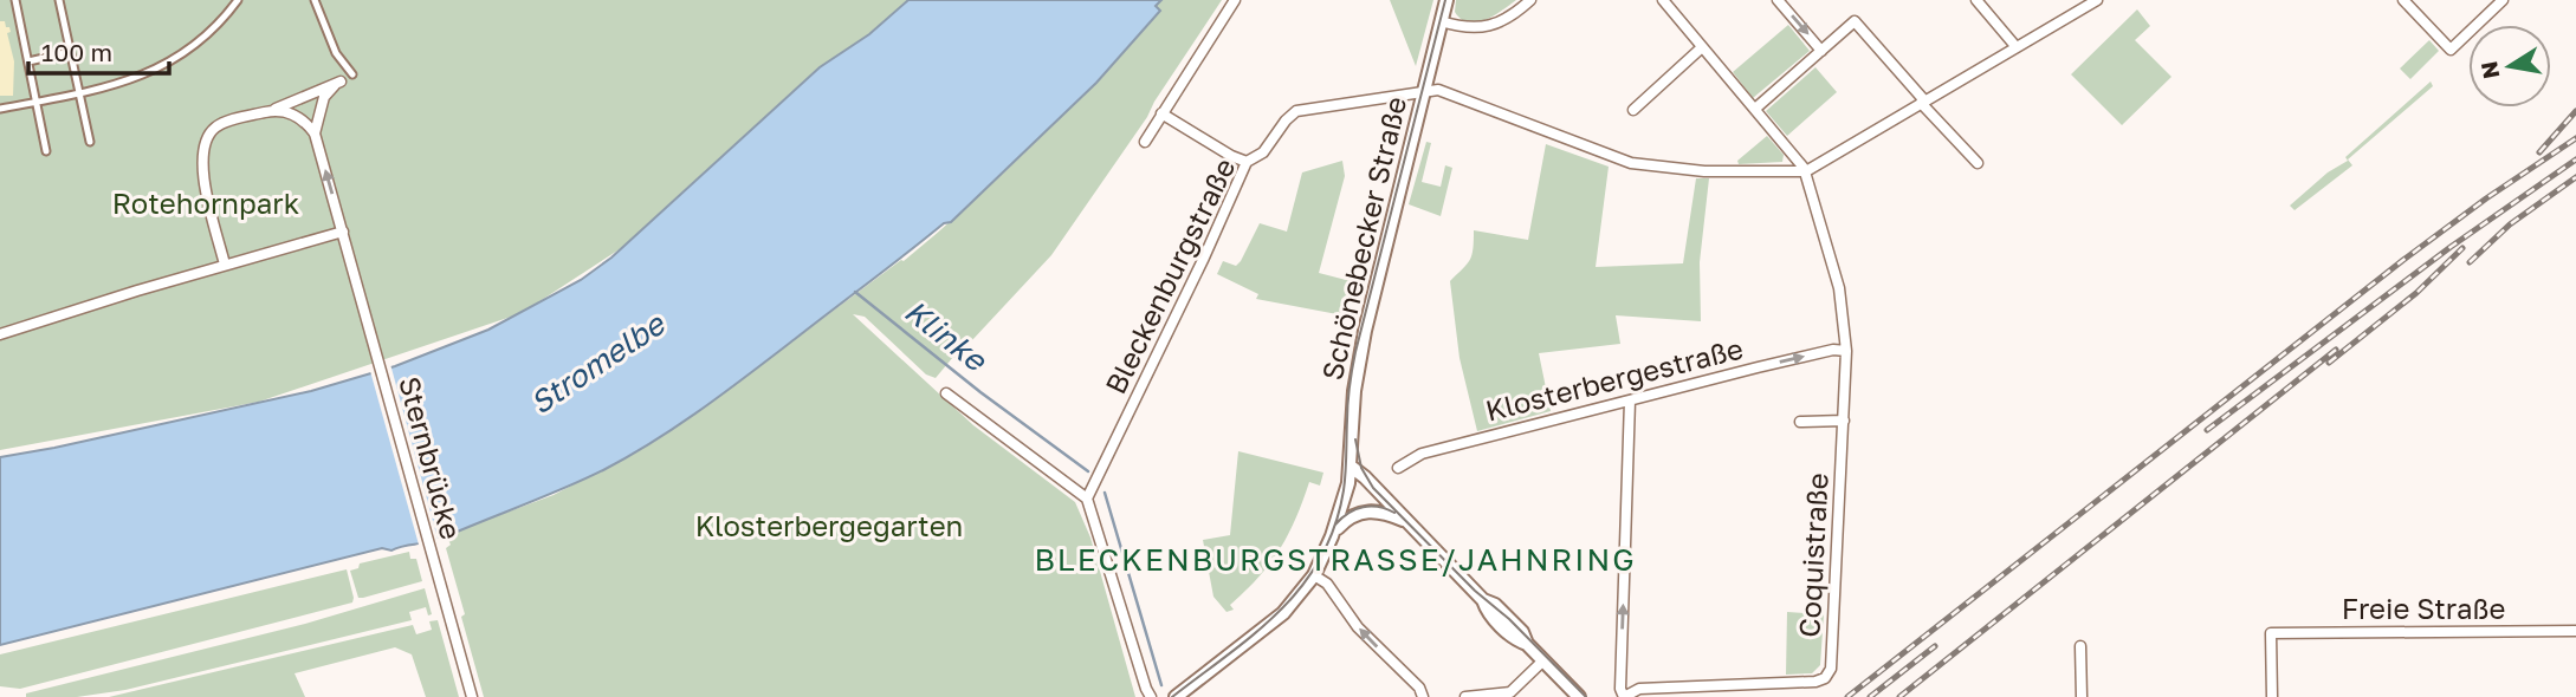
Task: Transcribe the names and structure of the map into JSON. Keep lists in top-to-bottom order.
{
  "streets": {
    "main road": ["Schönebecker Straße"],
    "street": [
      "Bleckenburgstraße",
      "Klosterbergestraße",
      "Sternbrücke",
      "Coquistraße",
      "Freie Straße"
    ]
  },
  "crossings": [
    ["Schönebecker Straße", "Bleckenburgstraße"],
    ["Klosterbergestraße", "Coquistraße"]
  ],
  "one_way": ["Klosterbergestraße"],
  "districts": ["BLECKENBURGSTRASSE/JAHNRING"],
  "water": ["Klinke", "Stromelbe"],
  "parks": ["Rotehornpark", "Klosterbergegarten"],
  "scale_bar": "100 m",
  "north": "left"
}
